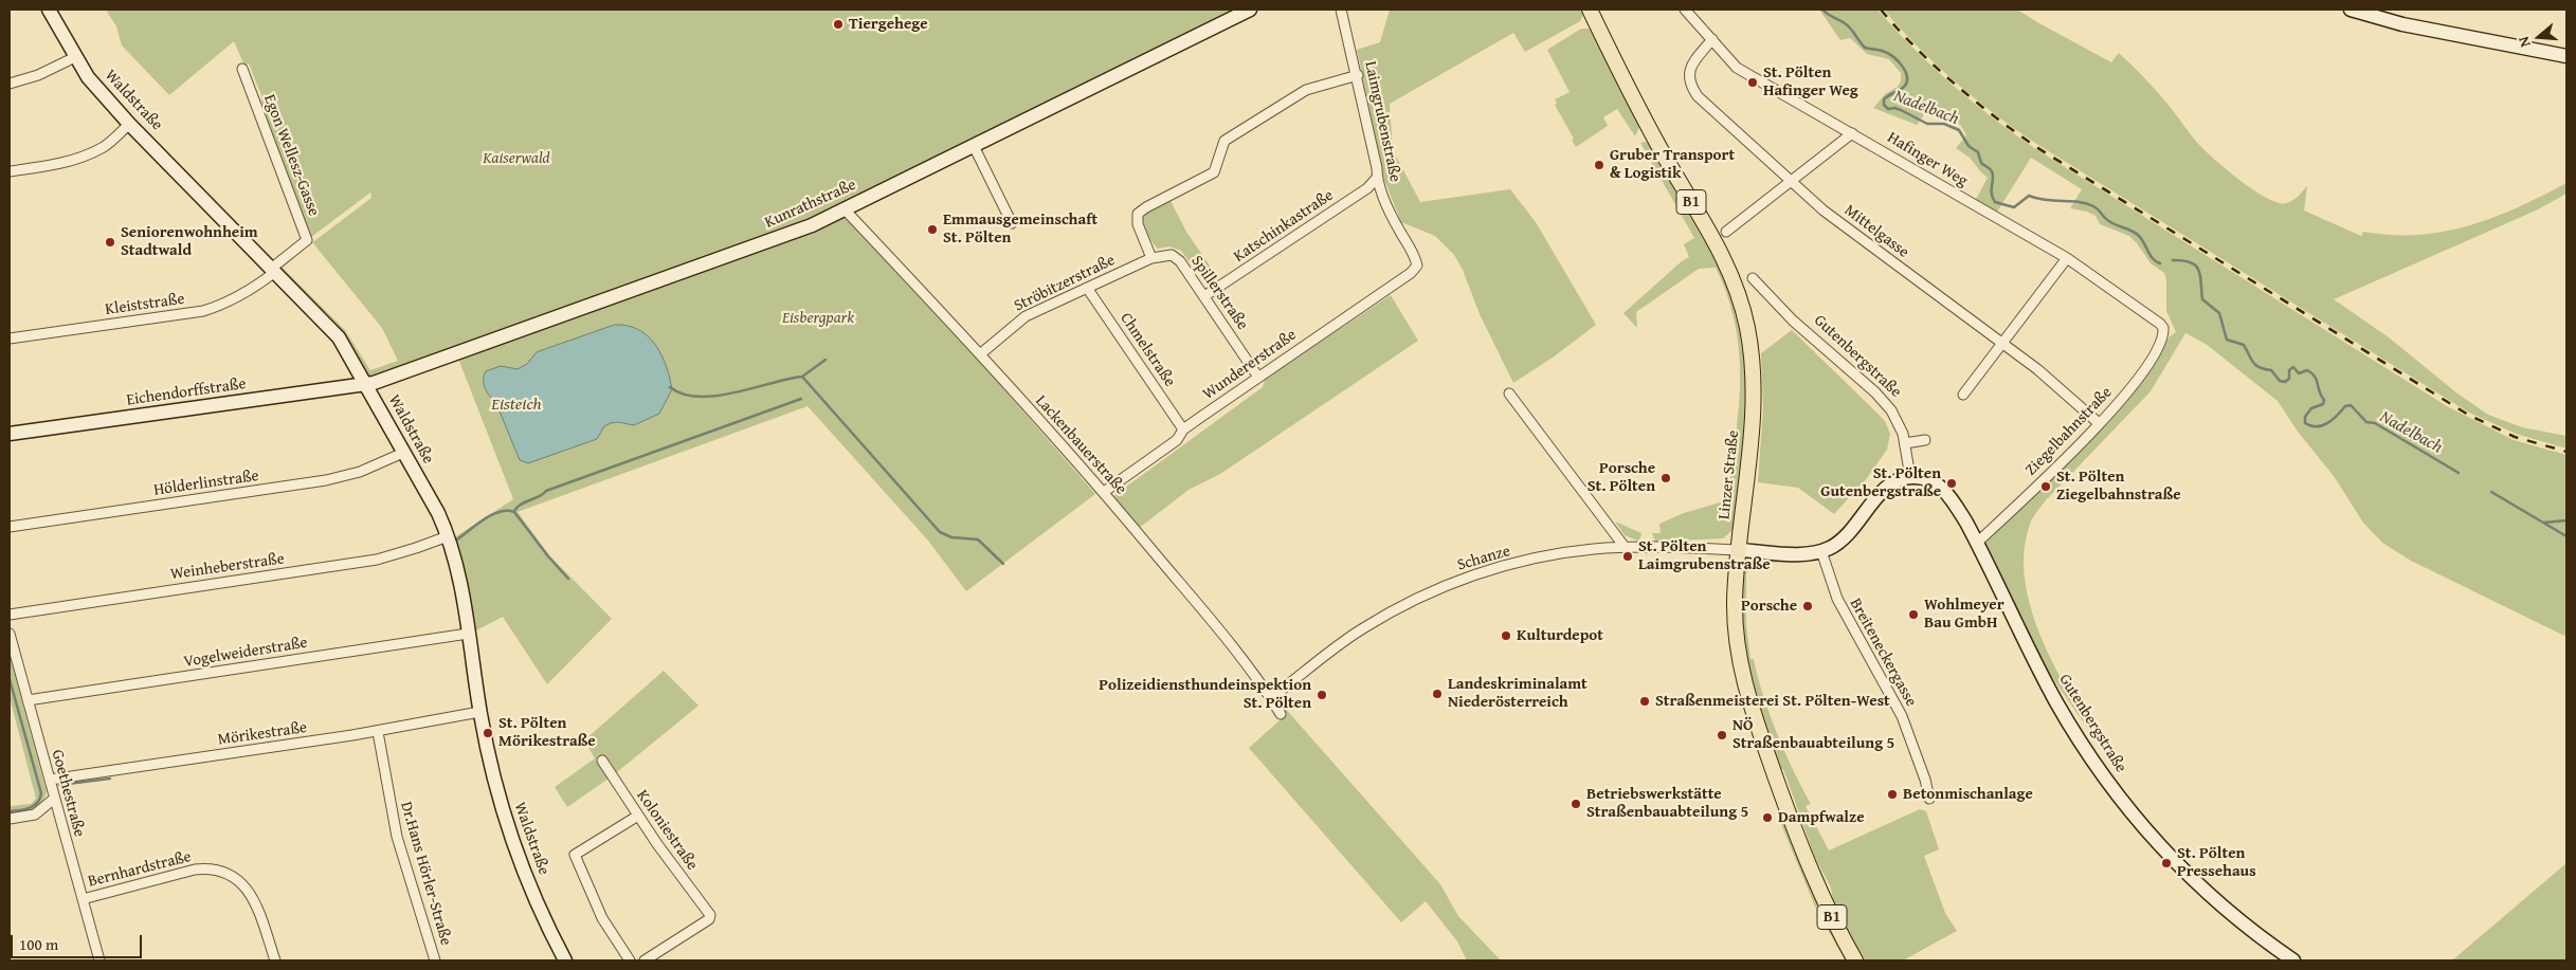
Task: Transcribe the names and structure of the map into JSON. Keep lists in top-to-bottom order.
{
  "streets": {
    "main road": ["B1", "Linzer Straße"],
    "street": [
      "Waldstraße",
      "Laimgrubenstraße",
      "Egon Wellesz-Gasse",
      "Hafinger Weg",
      "Kunrathstraße",
      "Katschinkastraße",
      "Mittelgasse",
      "Ströbitzerstraße",
      "Spillerstraße",
      "Kleiststraße",
      "Chmelstraße",
      "Gutenbergstraße",
      "Wundererstraße",
      "Eichendorffstraße",
      "Ziegelbahnstraße",
      "Lackenbauerstraße",
      "Hölderlinstraße",
      "Schanze",
      "Weinheberstraße",
      "Vogelweiderstraße",
      "Breiteneckergasse",
      "Mörikestraße",
      "Goethestraße",
      "Koloniestraße",
      "Bernhardstraße",
      "Dr.Hans Hörler-Straße"
    ]
  },
  "crossings": [
    ["Waldstraße", "Egon Wellesz-Gasse"],
    ["Waldstraße", "Kunrathstraße"],
    ["Waldstraße", "Kleiststraße"],
    ["Waldstraße", "Eichendorffstraße"],
    ["Waldstraße", "Hölderlinstraße"],
    ["Waldstraße", "Weinheberstraße"],
    ["Waldstraße", "Vogelweiderstraße"],
    ["Waldstraße", "Mörikestraße"],
    ["Laimgrubenstraße", "Katschinkastraße"],
    ["Laimgrubenstraße", "Wundererstraße"],
    ["Egon Wellesz-Gasse", "Kleiststraße"],
    ["Hafinger Weg", "Mittelgasse"],
    ["Hafinger Weg", "Ziegelbahnstraße"],
    ["Kunrathstraße", "Eichendorffstraße"],
    ["Kunrathstraße", "Lackenbauerstraße"],
    ["Katschinkastraße", "Spillerstraße"],
    ["Mittelgasse", "Ziegelbahnstraße"],
    ["Ströbitzerstraße", "Spillerstraße"],
    ["Ströbitzerstraße", "Chmelstraße"],
    ["Ströbitzerstraße", "Lackenbauerstraße"],
    ["Spillerstraße", "Wundererstraße"],
    ["Chmelstraße", "Wundererstraße"],
    ["Gutenbergstraße", "Ziegelbahnstraße"],
    ["Wundererstraße", "Lackenbauerstraße"],
    ["Lackenbauerstraße", "Schanze"],
    ["Linzer Straße", "Schanze"],
    ["Vogelweiderstraße", "Goethestraße"],
    ["Mörikestraße", "Goethestraße"],
    ["Mörikestraße", "Dr.Hans Hörler-Straße"],
    ["Goethestraße", "Bernhardstraße"]
  ],
  "water": ["Nadelbach", "Eisteich"],
  "parks": ["Kaiserwald", "Eisbergpark"],
  "places": [
    "Tiergehege",
    "St. Pölten Hafinger Weg",
    "Gruber Transport & Logistik",
    "Emmausgemeinschaft St. Pölten",
    "Seniorenwohnheim Stadtwald",
    "Porsche St. Pölten",
    "St. Pölten Gutenbergstraße",
    "St. Pölten Ziegelbahnstraße",
    "St. Pölten Laimgrubenstraße",
    "Porsche",
    "Wohlmeyer Bau GmbH",
    "Kulturdepot",
    "Landeskriminalamt Niederösterreich",
    "Polizeidiensthundeinspektion St. Pölten",
    "Straßenmeisterei St. Pölten-West",
    "St. Pölten Mörikestraße",
    "NÖ Straßenbauabteilung 5",
    "Betonmischanlage",
    "Betriebswerkstätte Straßenbauabteilung 5",
    "Dampfwalze",
    "St. Pölten Pressehaus"
  ],
  "scale_bar": "100 m",
  "north": "left"
}
